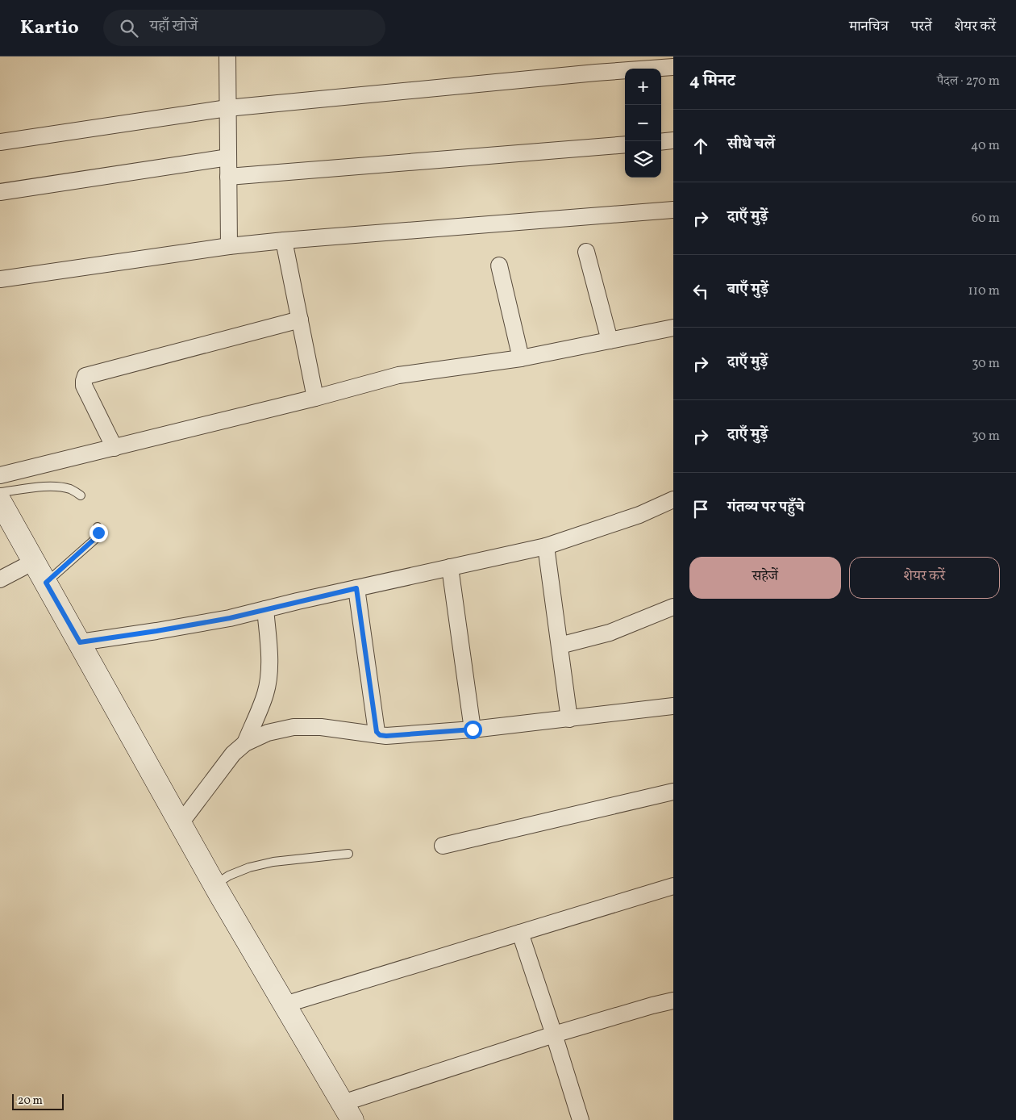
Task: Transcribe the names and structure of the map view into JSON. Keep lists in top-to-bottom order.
{
  "scale_bar": "20 m",
  "page": {
    "header": "Kartio",
    "search": "यहाँ खोजें",
    "nav": ["मानचित्र", "परतें", "शेयर करें"],
    "heading": ["4 मिनट", "पैदल · 270 m"],
    "map_buttons": ["+", "−"],
    "list": [
      ["सीधे चलें", "40 m"],
      ["दाएँ मुड़ें", "60 m"],
      ["बाएँ मुड़ें", "110 m"],
      ["दाएँ मुड़ें", "30 m"],
      ["दाएँ मुड़ें", "30 m"],
      "गंतव्य पर पहुँचे"
    ],
    "buttons": ["सहेजें", "शेयर करें"],
    "scale": "20 m"
  }
}
